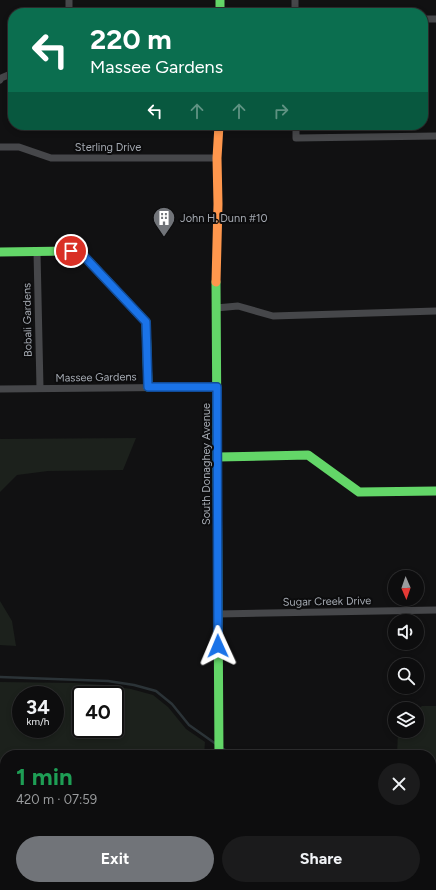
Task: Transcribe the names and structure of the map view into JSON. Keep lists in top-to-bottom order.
{
  "streets": {
    "street": [
      "Sterling Drive",
      "Bobali Gardens",
      "Massee Gardens",
      "South Donaghey Avenue",
      "Sugar Creek Drive"
    ]
  },
  "crossings": [
    ["Sterling Drive", "South Donaghey Avenue"],
    ["Bobali Gardens", "Massee Gardens"],
    ["Massee Gardens", "South Donaghey Avenue"],
    ["South Donaghey Avenue", "Sugar Creek Drive"]
  ],
  "places": {
    "building": ["John H. Dunn #10"]
  },
  "north": "bottom",
  "page": {
    "turn": ["220 m", "Massee Gardens"],
    "speed": "34 km/h",
    "limit": "40",
    "heading": ["1 min", "420 m · 07:59"],
    "buttons": ["Exit", "Share"]
  }
}
